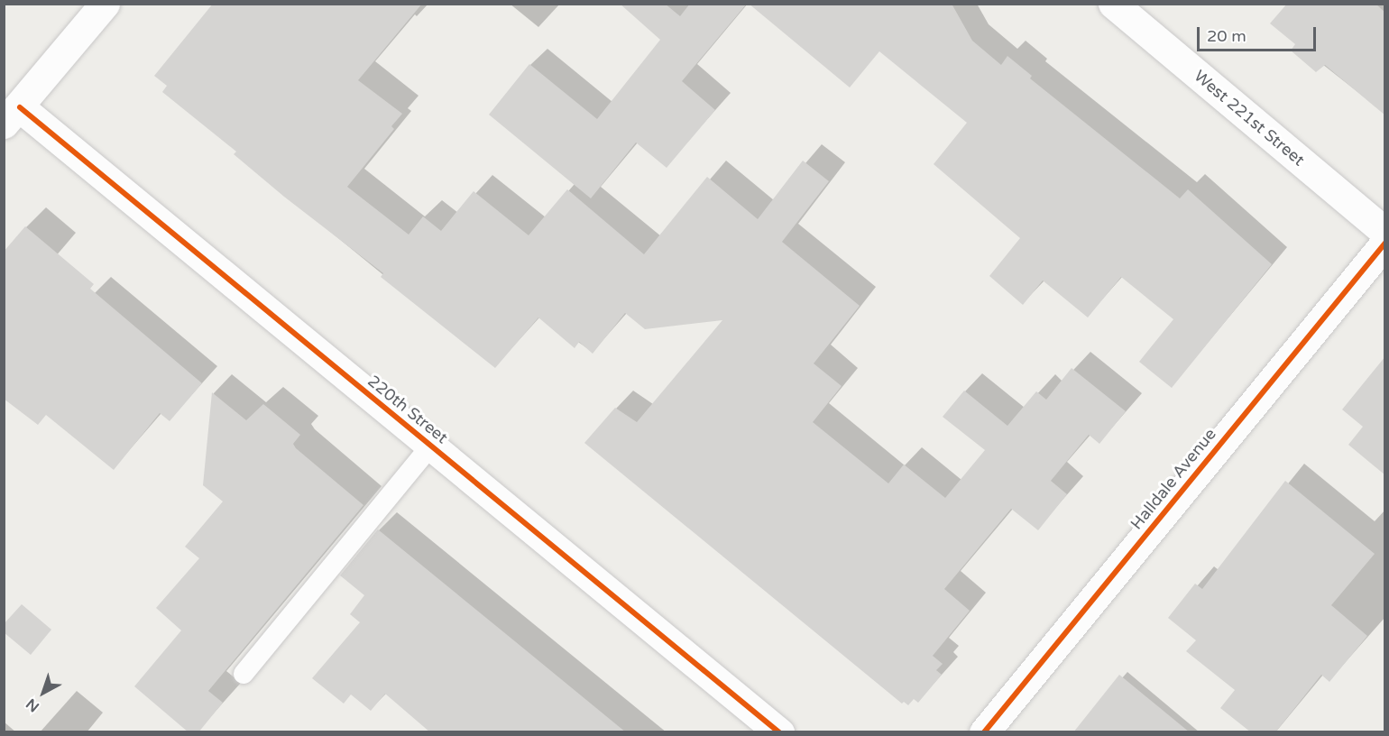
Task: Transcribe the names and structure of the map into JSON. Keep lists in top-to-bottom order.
{
  "streets": {
    "street": ["West 221st Street", "220th Street", "Halldale Avenue"]
  },
  "scale_bar": "20 m",
  "north": "bottom left"
}
